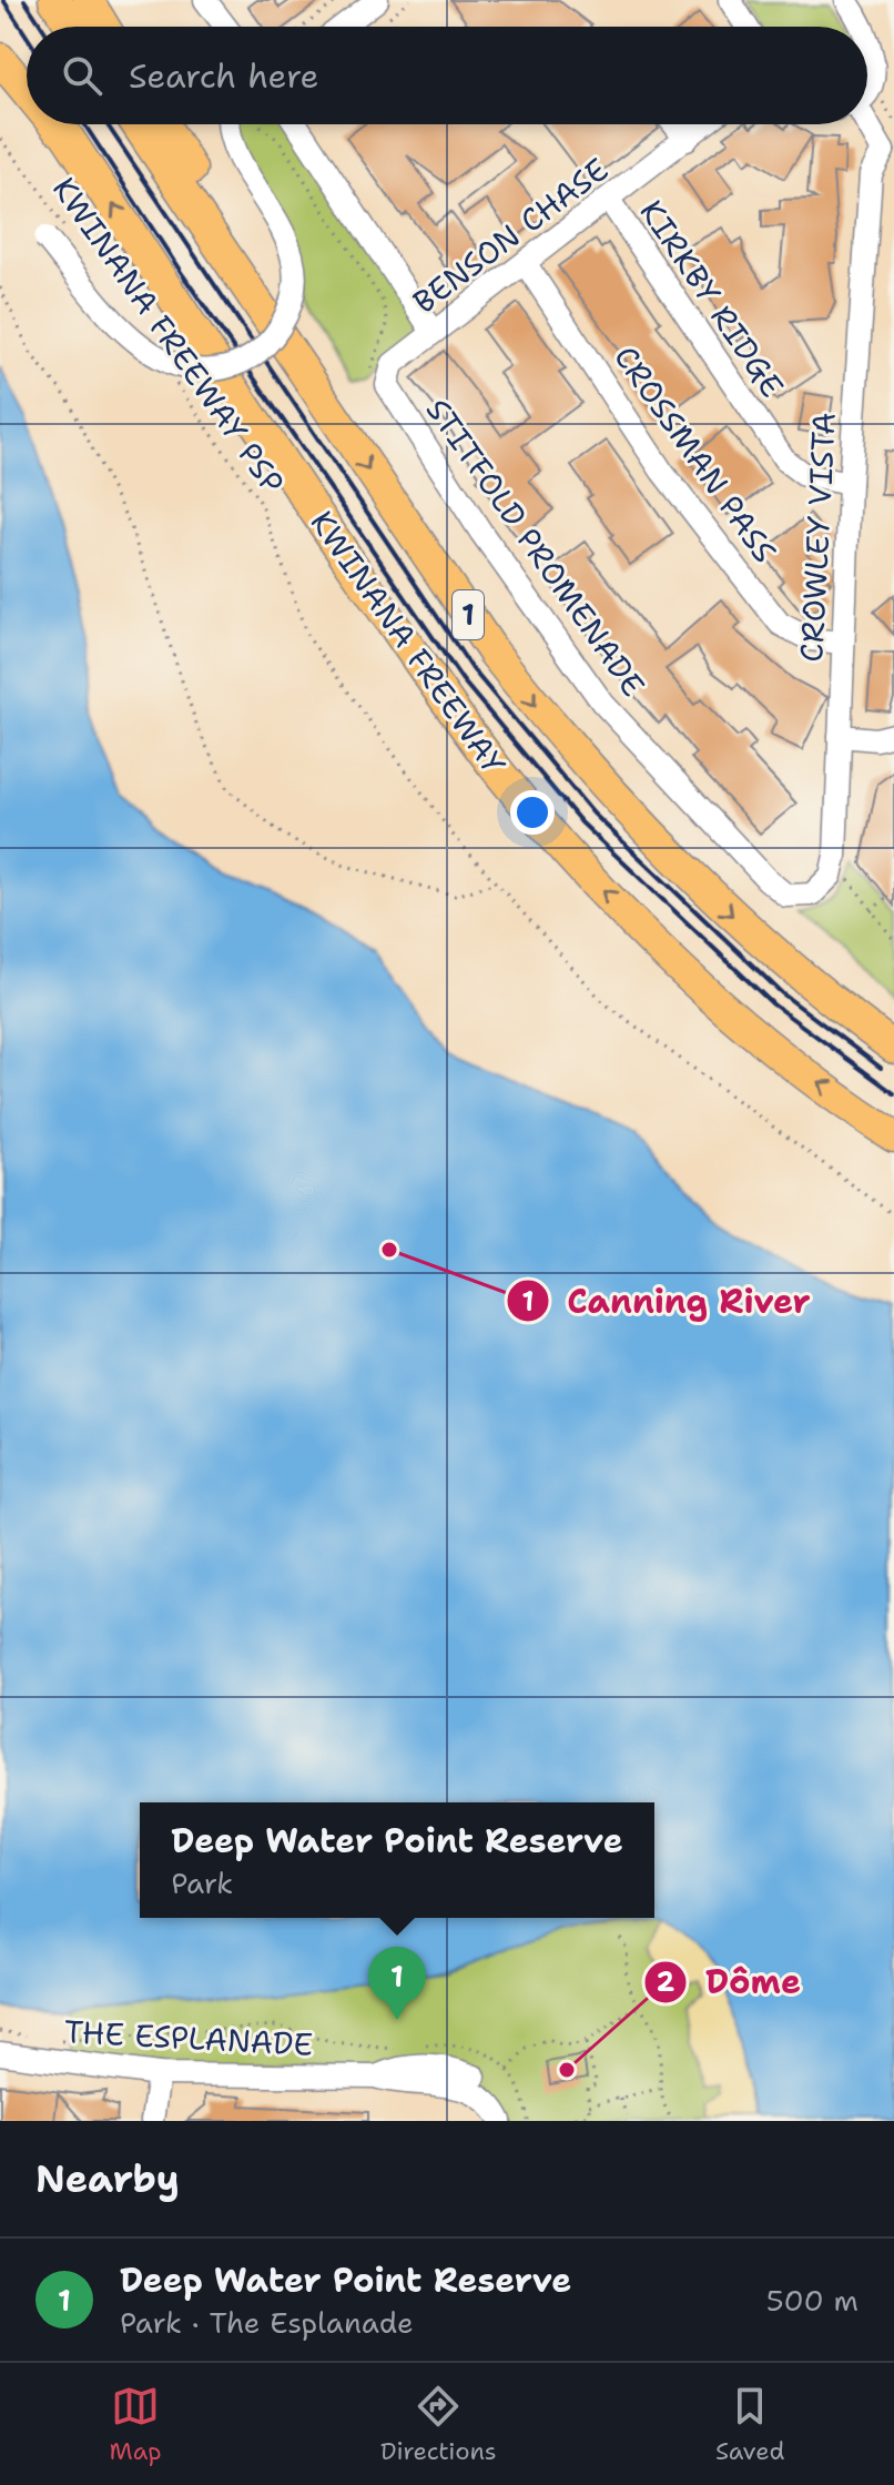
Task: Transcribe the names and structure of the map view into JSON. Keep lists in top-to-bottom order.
{
  "streets": {
    "highway": ["1", "KWINANA FREEWAY"],
    "street": [
      "BENSON CHASE",
      "KIRKBY RIDGE",
      "CROSSMAN PASS",
      "CROWLEY VISTA",
      "STITFOLD PROMENADE",
      "THE ESPLANADE"
    ],
    "path": ["KWINANA FREEWAY PSP"]
  },
  "crossings": [
    ["BENSON CHASE", "KIRKBY RIDGE"],
    ["BENSON CHASE", "CROSSMAN PASS"],
    ["BENSON CHASE", "STITFOLD PROMENADE"],
    ["KIRKBY RIDGE", "CROWLEY VISTA"],
    ["CROSSMAN PASS", "CROWLEY VISTA"],
    ["CROWLEY VISTA", "STITFOLD PROMENADE"],
    ["1", "KWINANA FREEWAY"]
  ],
  "places": ["Canning River", "Dôme"],
  "page": {
    "search": "Search here",
    "popup": ["Deep Water Point Reserve", "Park"],
    "pins": "1",
    "heading": "Nearby",
    "list": [
      {
        "mark": "1",
        "name": "Deep Water Point Reserve",
        "note": "Park · The Esplanade",
        "value": "500 m"
      }
    ],
    "nav": ["Map", "Directions", "Saved"]
  }
}
